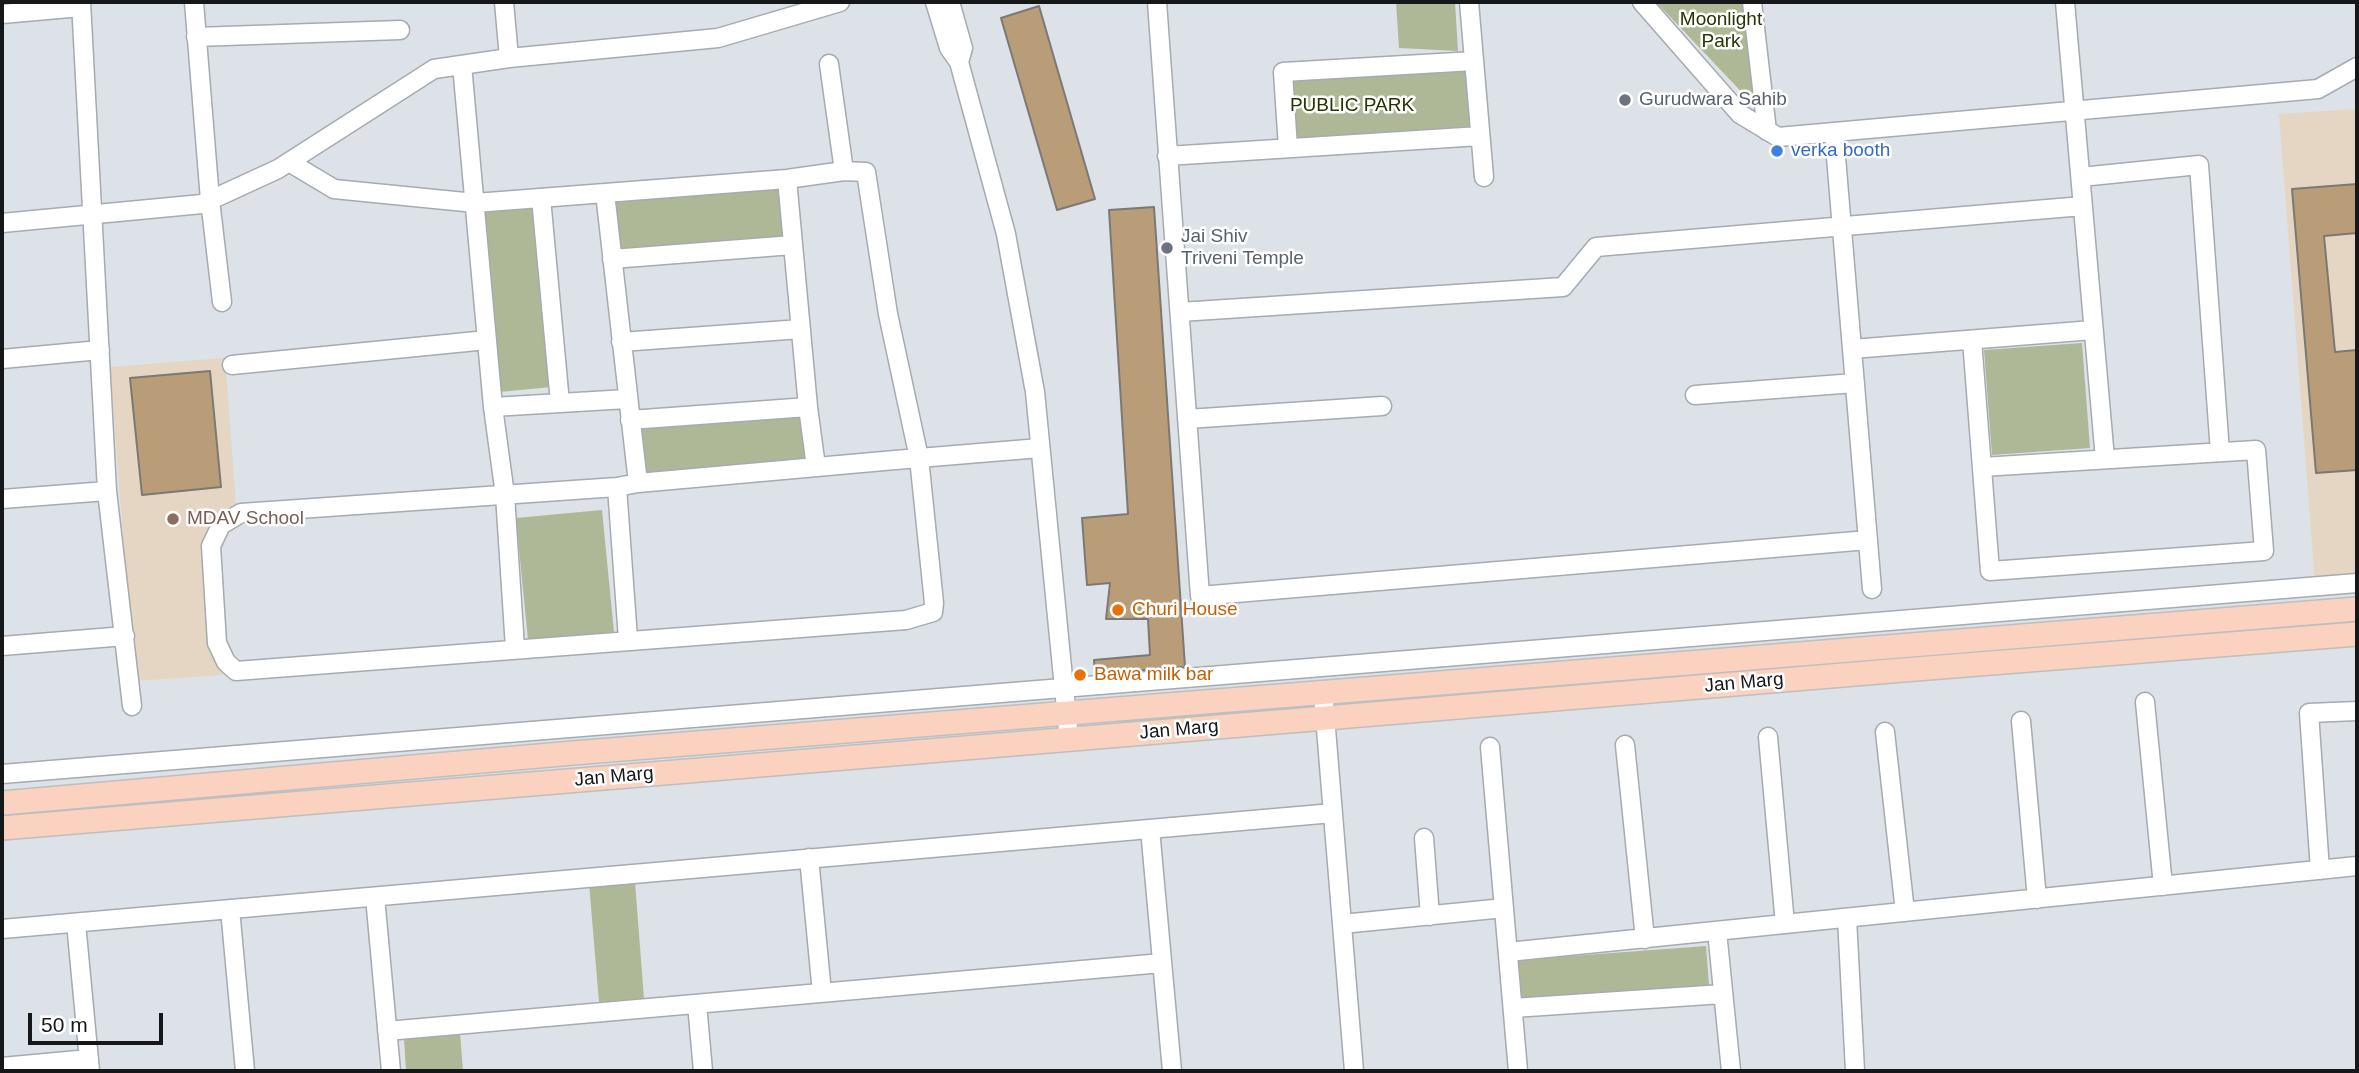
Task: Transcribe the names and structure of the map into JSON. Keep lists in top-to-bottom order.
{
  "streets": {
    "main road": ["Jan Marg"]
  },
  "parks": ["Moonlight Park", "PUBLIC PARK"],
  "places": [
    "Gurudwara Sahib",
    "verka booth",
    "Jai Shiv Triveni Temple",
    "MDAV School",
    "Churi House",
    "Bawa milk bar"
  ],
  "scale_bar": "50 m"
}
